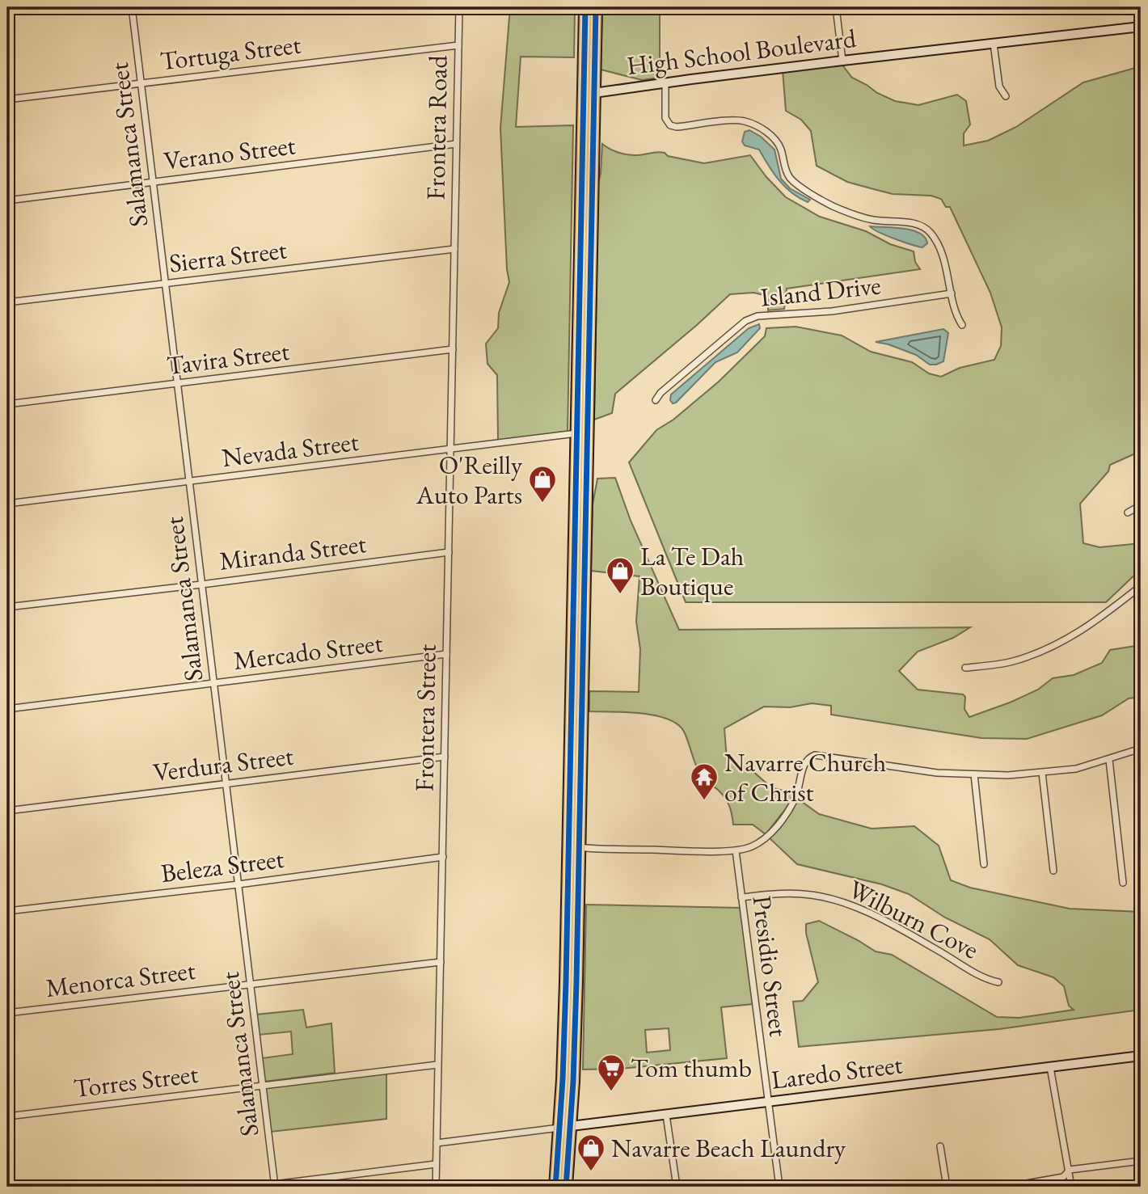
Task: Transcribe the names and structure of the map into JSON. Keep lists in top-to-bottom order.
{
  "streets": {
    "street": [
      "High School Boulevard",
      "Tortuga Street",
      "Frontera Road",
      "Salamanca Street",
      "Verano Street",
      "Sierra Street",
      "Island Drive",
      "Tavira Street",
      "Nevada Street",
      "Miranda Street",
      "Mercado Street",
      "Frontera Street",
      "Verdura Street",
      "Beleza Street",
      "Wilburn Cove",
      "Presidio Street",
      "Menorca Street",
      "Laredo Street",
      "Torres Street"
    ]
  },
  "crossings": [
    ["Tortuga Street", "Frontera Road"],
    ["Tortuga Street", "Salamanca Street"],
    ["Frontera Road", "Verano Street"],
    ["Frontera Road", "Sierra Street"],
    ["Frontera Road", "Frontera Street"],
    ["Salamanca Street", "Verano Street"],
    ["Salamanca Street", "Sierra Street"],
    ["Salamanca Street", "Tavira Street"],
    ["Salamanca Street", "Nevada Street"],
    ["Salamanca Street", "Miranda Street"],
    ["Salamanca Street", "Mercado Street"],
    ["Salamanca Street", "Verdura Street"],
    ["Salamanca Street", "Beleza Street"],
    ["Salamanca Street", "Menorca Street"],
    ["Salamanca Street", "Torres Street"],
    ["Sierra Street", "Frontera Street"],
    ["Tavira Street", "Frontera Street"],
    ["Nevada Street", "Frontera Street"],
    ["Miranda Street", "Frontera Street"],
    ["Mercado Street", "Frontera Street"],
    ["Frontera Street", "Verdura Street"],
    ["Frontera Street", "Beleza Street"],
    ["Frontera Street", "Menorca Street"],
    ["Frontera Street", "Laredo Street"],
    ["Frontera Street", "Torres Street"],
    ["Wilburn Cove", "Presidio Street"],
    ["Presidio Street", "Laredo Street"]
  ],
  "places": {
    "shop": ["O'Reilly Auto Parts", "La Te Dah Boutique", "Navarre Beach Laundry"],
    "temple": ["Navarre Church of Christ"],
    "supermarket": ["Tom thumb"]
  }
}
